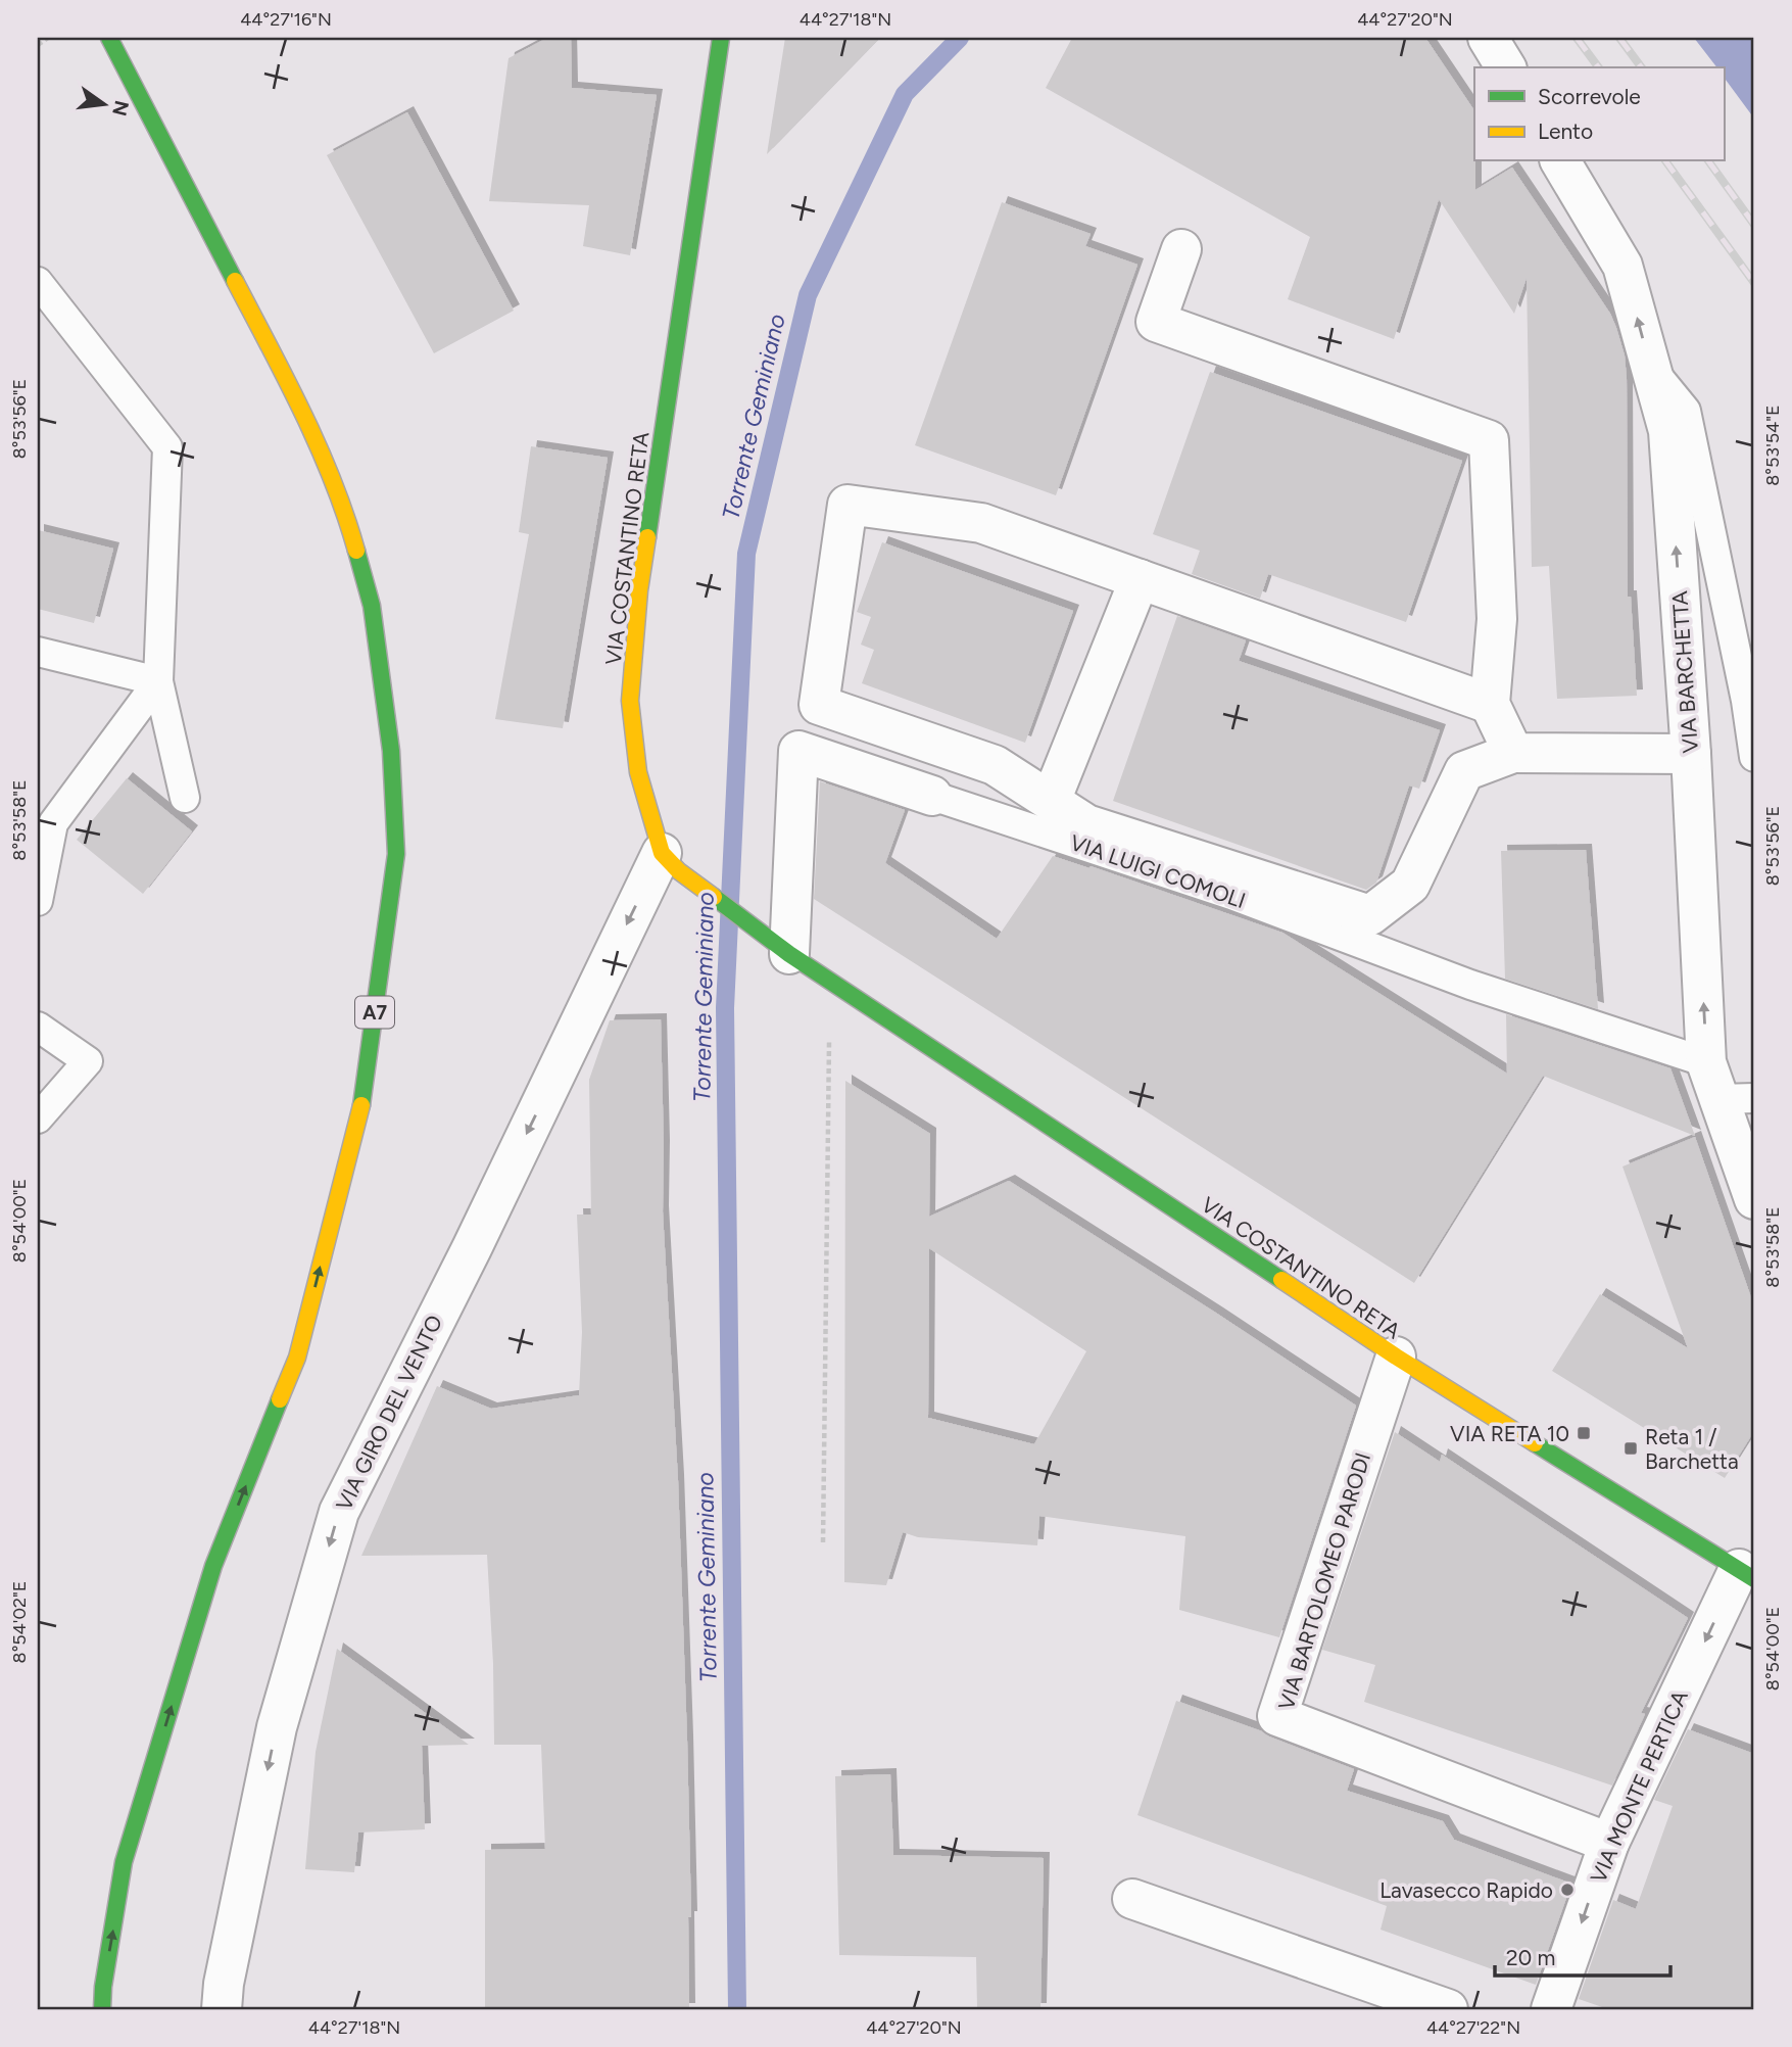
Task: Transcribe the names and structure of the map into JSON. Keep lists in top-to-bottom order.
{
  "streets": {
    "main road": ["VIA COSTANTINO RETA", "A7"],
    "street": [
      "VIA BARCHETTA",
      "VIA LUIGI COMOLI",
      "VIA GIRO DEL VENTO",
      "VIA BARTOLOMEO PARODI",
      "VIA MONTE PERTICA"
    ]
  },
  "crossings": [
    ["VIA COSTANTINO RETA", "VIA LUIGI COMOLI"],
    ["VIA COSTANTINO RETA", "VIA GIRO DEL VENTO"],
    ["VIA COSTANTINO RETA", "VIA BARTOLOMEO PARODI"],
    ["VIA COSTANTINO RETA", "VIA MONTE PERTICA"],
    ["VIA BARCHETTA", "VIA LUIGI COMOLI"],
    ["VIA BARTOLOMEO PARODI", "VIA MONTE PERTICA"]
  ],
  "one_way": ["VIA BARCHETTA", "VIA GIRO DEL VENTO", "VIA MONTE PERTICA"],
  "water": ["Torrente Geminiano"],
  "places": {
    "transit": ["VIA RETA 10", "Reta 1 / Barchetta"],
    "other": ["Lavasecco Rapido"]
  },
  "legend": ["Scorrevole", "Lento"],
  "scale_bar": "20 m",
  "north": "right",
  "coordinates": [
    "44°27'16\"N",
    "44°27'18\"N",
    "44°27'20\"N",
    "8°53'56\"E",
    "8°53'54\"E",
    "8°53'58\"E",
    "8°54'00\"E",
    "8°54'02\"E",
    "44°27'22\"N"
  ]
}
